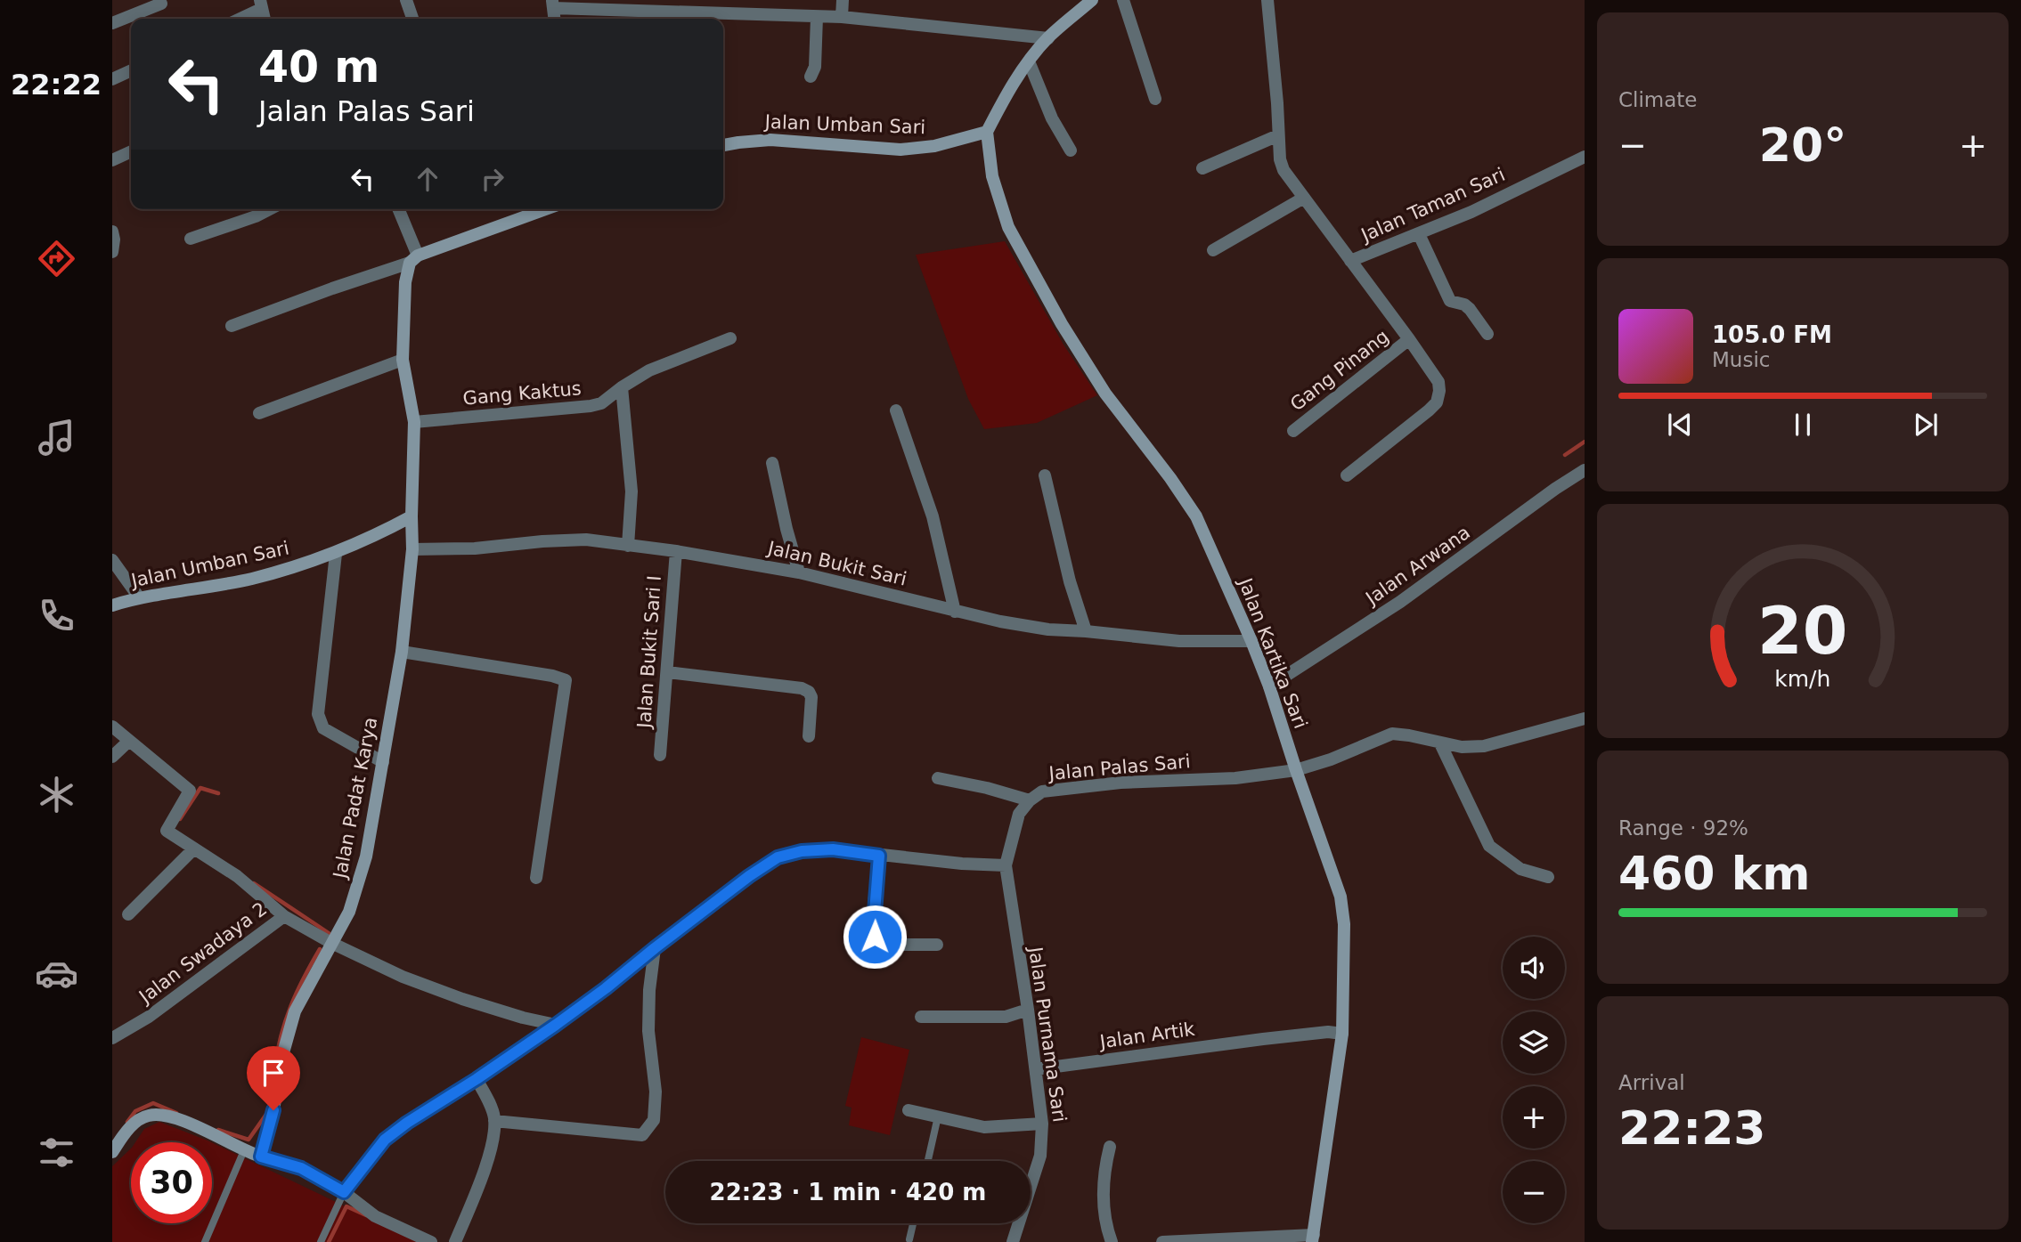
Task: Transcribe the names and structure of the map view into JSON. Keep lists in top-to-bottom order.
{
  "streets": {
    "street": [
      "Jalan Umban Sari",
      "Jalan Taman Sari",
      "Gang Pinang",
      "Gang Kaktus",
      "Jalan Bukit Sari",
      "Jalan Arwana",
      "Jalan Bukit Sari I",
      "Jalan Kartika Sari",
      "Jalan Palas Sari",
      "Jalan Padat Karya",
      "Jalan Swadaya 2",
      "Jalan Purnama Sari",
      "Jalan Artik"
    ]
  },
  "crossings": [
    ["Jalan Umban Sari", "Jalan Kartika Sari"],
    ["Jalan Umban Sari", "Jalan Padat Karya"],
    ["Jalan Bukit Sari", "Jalan Bukit Sari I"],
    ["Jalan Bukit Sari", "Jalan Kartika Sari"],
    ["Jalan Bukit Sari", "Jalan Padat Karya"],
    ["Jalan Arwana", "Jalan Kartika Sari"],
    ["Jalan Kartika Sari", "Jalan Palas Sari"],
    ["Jalan Kartika Sari", "Jalan Artik"],
    ["Jalan Palas Sari", "Jalan Purnama Sari"],
    ["Jalan Purnama Sari", "Jalan Artik"]
  ],
  "page": {
    "tabs": "22:22",
    "tile": [
      "Climate",
      ["Range · 92%", "460 km"],
      ["Arrival", "22:23"]
    ],
    "turn": ["40 m", "Jalan Palas Sari"],
    "heat": ["−", "20°", "+"],
    "song": ["105.0 FM", "Music"],
    "map_buttons": ["+", "−"],
    "limit": "30",
    "trip": "22:23 · 1 min · 420 m",
    "gauge": ["20", "km/h"]
  }
}
